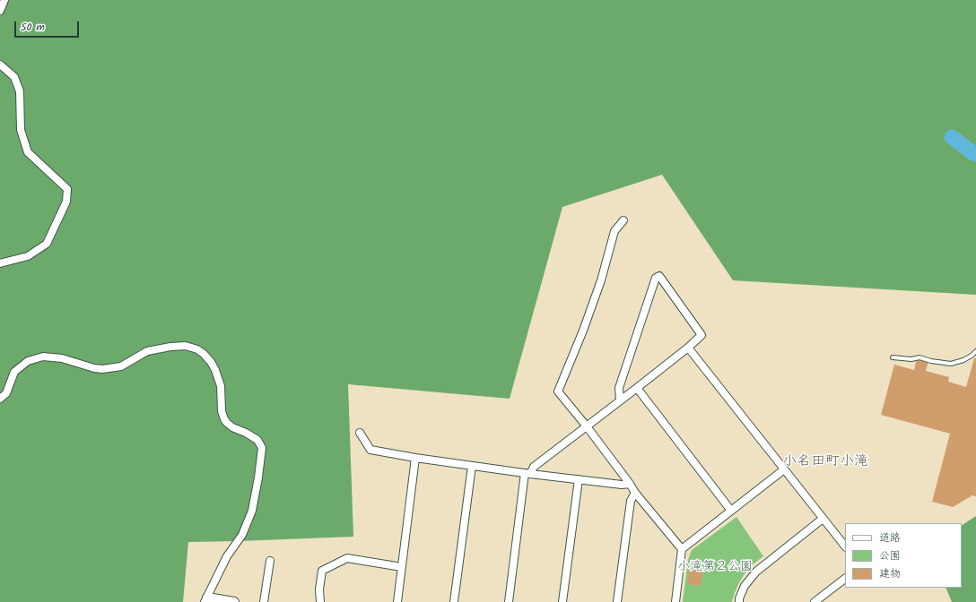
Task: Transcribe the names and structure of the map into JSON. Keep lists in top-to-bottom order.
{
  "districts": ["小名田町小滝"],
  "parks": ["小滝第２公園"],
  "legend": ["道路", "公園", "建物"],
  "scale_bar": "50 m"
}
